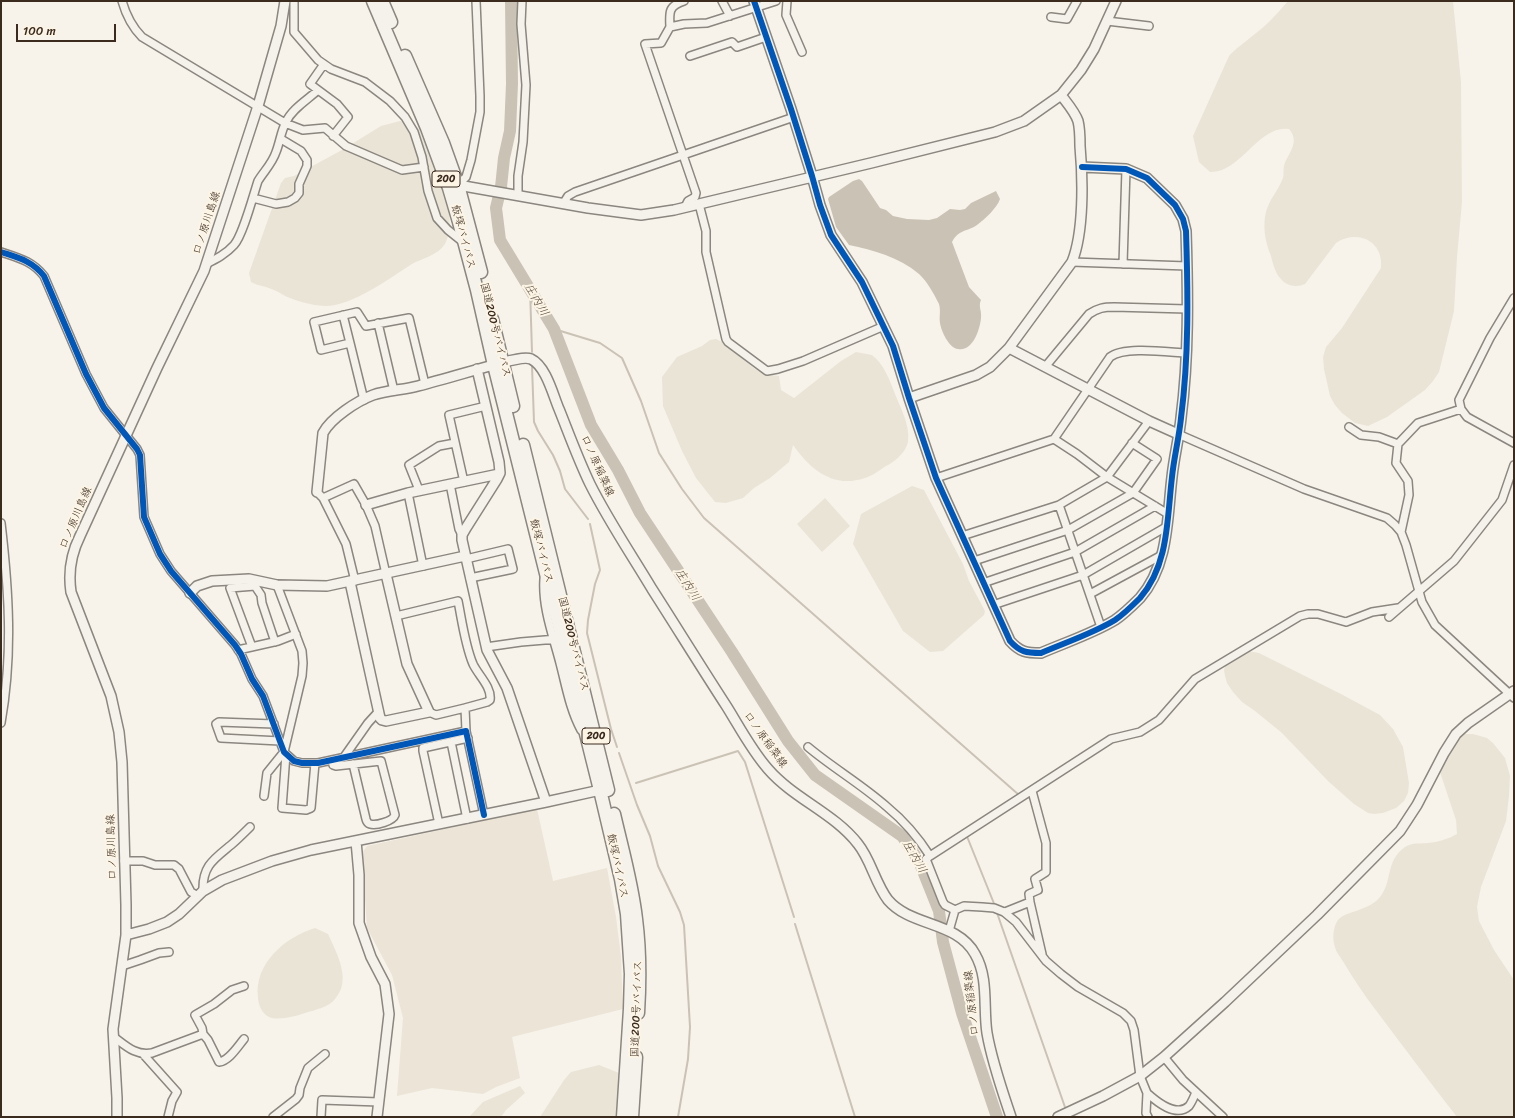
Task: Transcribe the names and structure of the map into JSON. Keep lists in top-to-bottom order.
{
  "streets": {
    "highway": ["200", "飯塚バイパス", "国道200号バイパス"],
    "street": ["口ノ原川島線", "口ノ原稲築線"]
  },
  "crossings": [
    ["飯塚バイパス", "国道200号バイパス"],
    ["飯塚バイパス", "口ノ原稲築線"],
    ["国道200号バイパス", "口ノ原稲築線"]
  ],
  "water": ["庄内川"],
  "scale_bar": "100 m"
}
